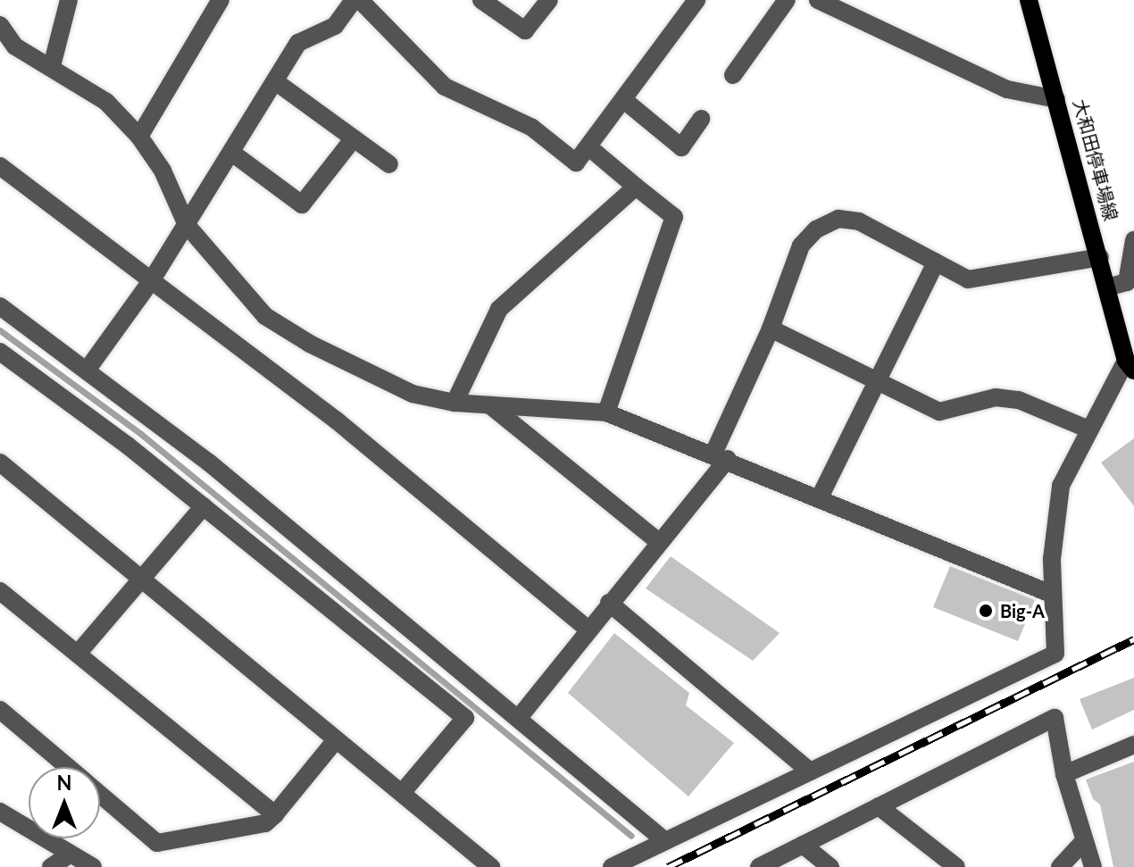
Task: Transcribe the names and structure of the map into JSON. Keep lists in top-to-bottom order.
{
  "streets": {
    "main road": ["大和田停車場線"]
  },
  "places": ["Big-A"],
  "north": "top"
}
